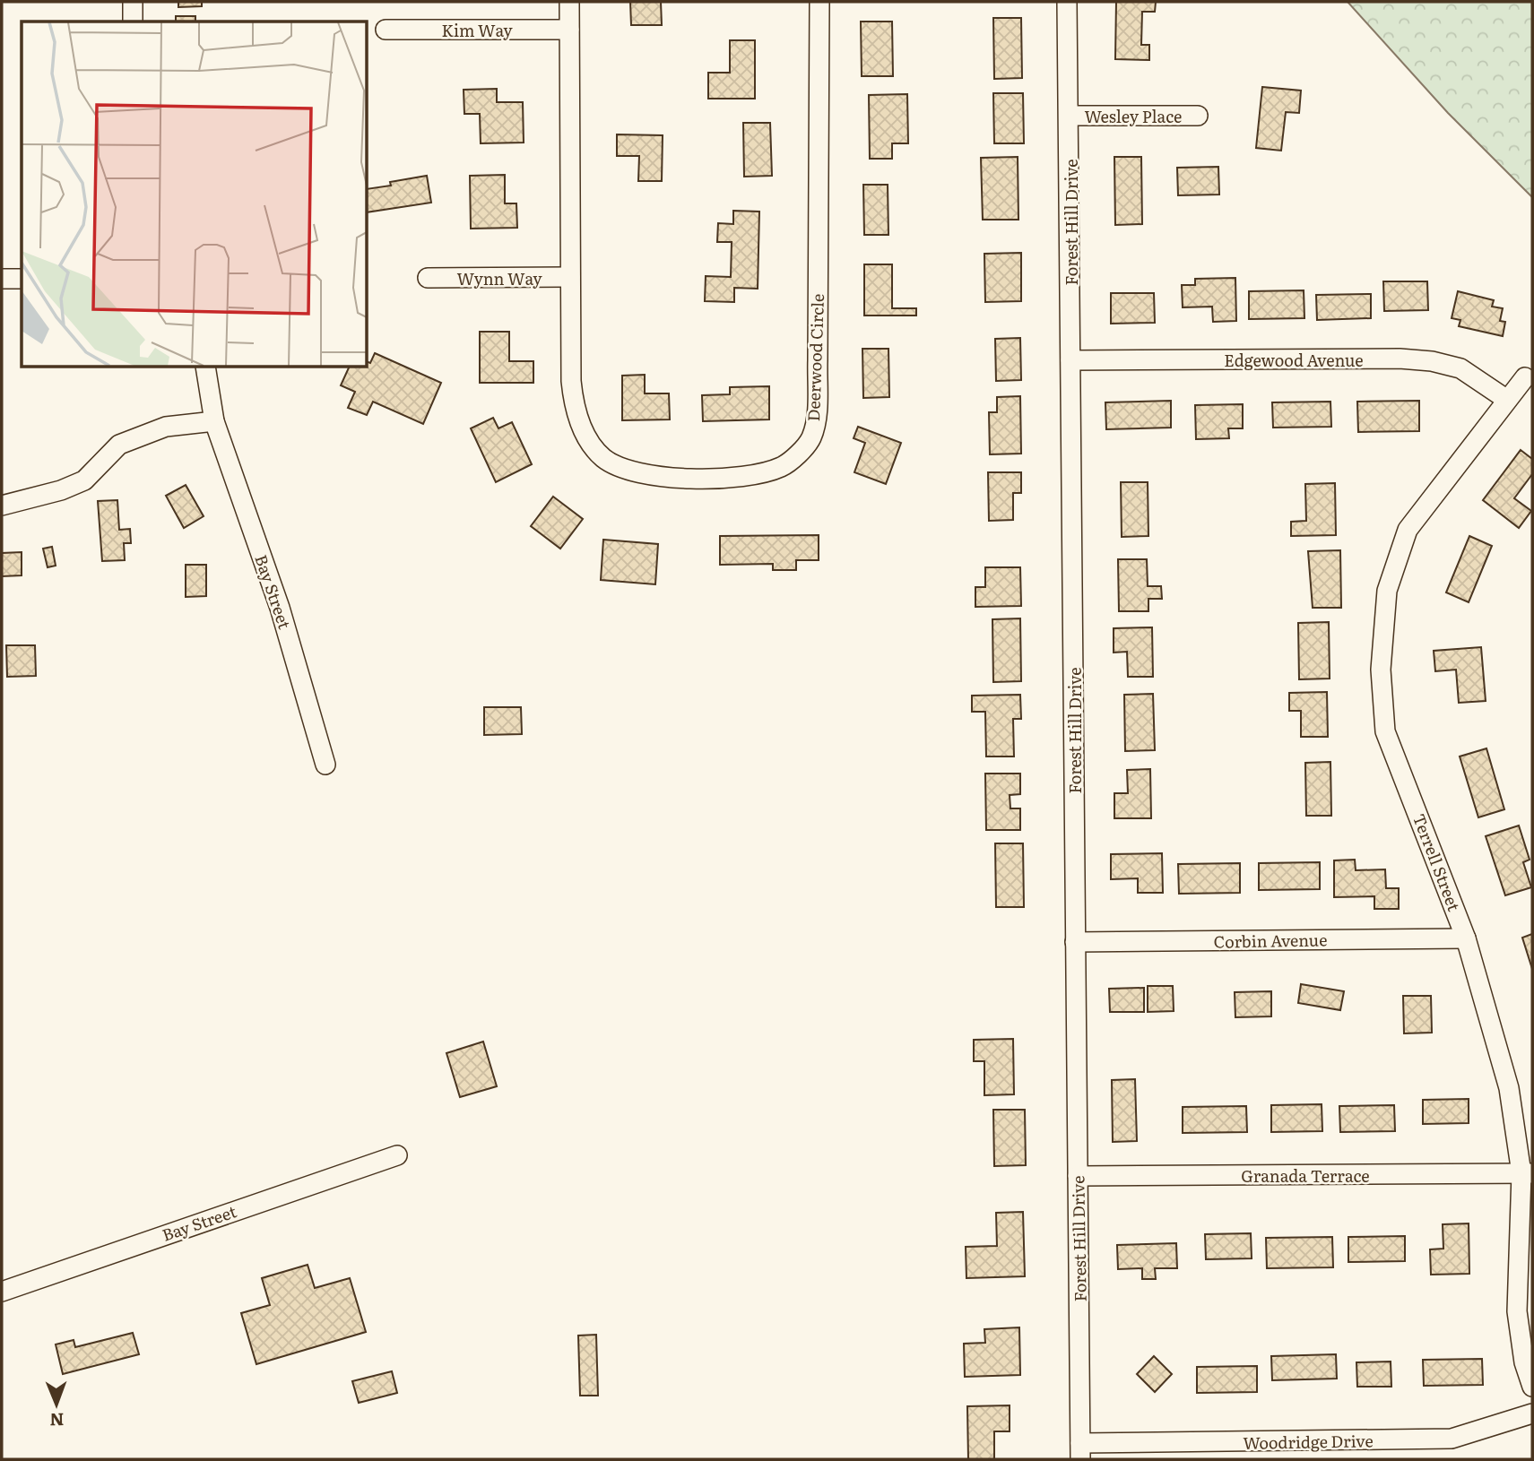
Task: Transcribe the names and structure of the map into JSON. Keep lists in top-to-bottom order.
{
  "streets": {
    "street": [
      "Kim Way",
      "Wesley Place",
      "Forest Hill Drive",
      "Wynn Way",
      "Deerwood Circle",
      "Edgewood Avenue",
      "Bay Street",
      "Terrell Street",
      "Corbin Avenue",
      "Granada Terrace",
      "Woodridge Drive"
    ]
  },
  "crossings": [
    ["Kim Way", "Deerwood Circle"],
    ["Wesley Place", "Forest Hill Drive"],
    ["Forest Hill Drive", "Edgewood Avenue"],
    ["Forest Hill Drive", "Corbin Avenue"],
    ["Forest Hill Drive", "Granada Terrace"],
    ["Forest Hill Drive", "Woodridge Drive"],
    ["Wynn Way", "Deerwood Circle"],
    ["Edgewood Avenue", "Terrell Street"],
    ["Terrell Street", "Corbin Avenue"],
    ["Terrell Street", "Granada Terrace"]
  ],
  "north": "bottom"
}
